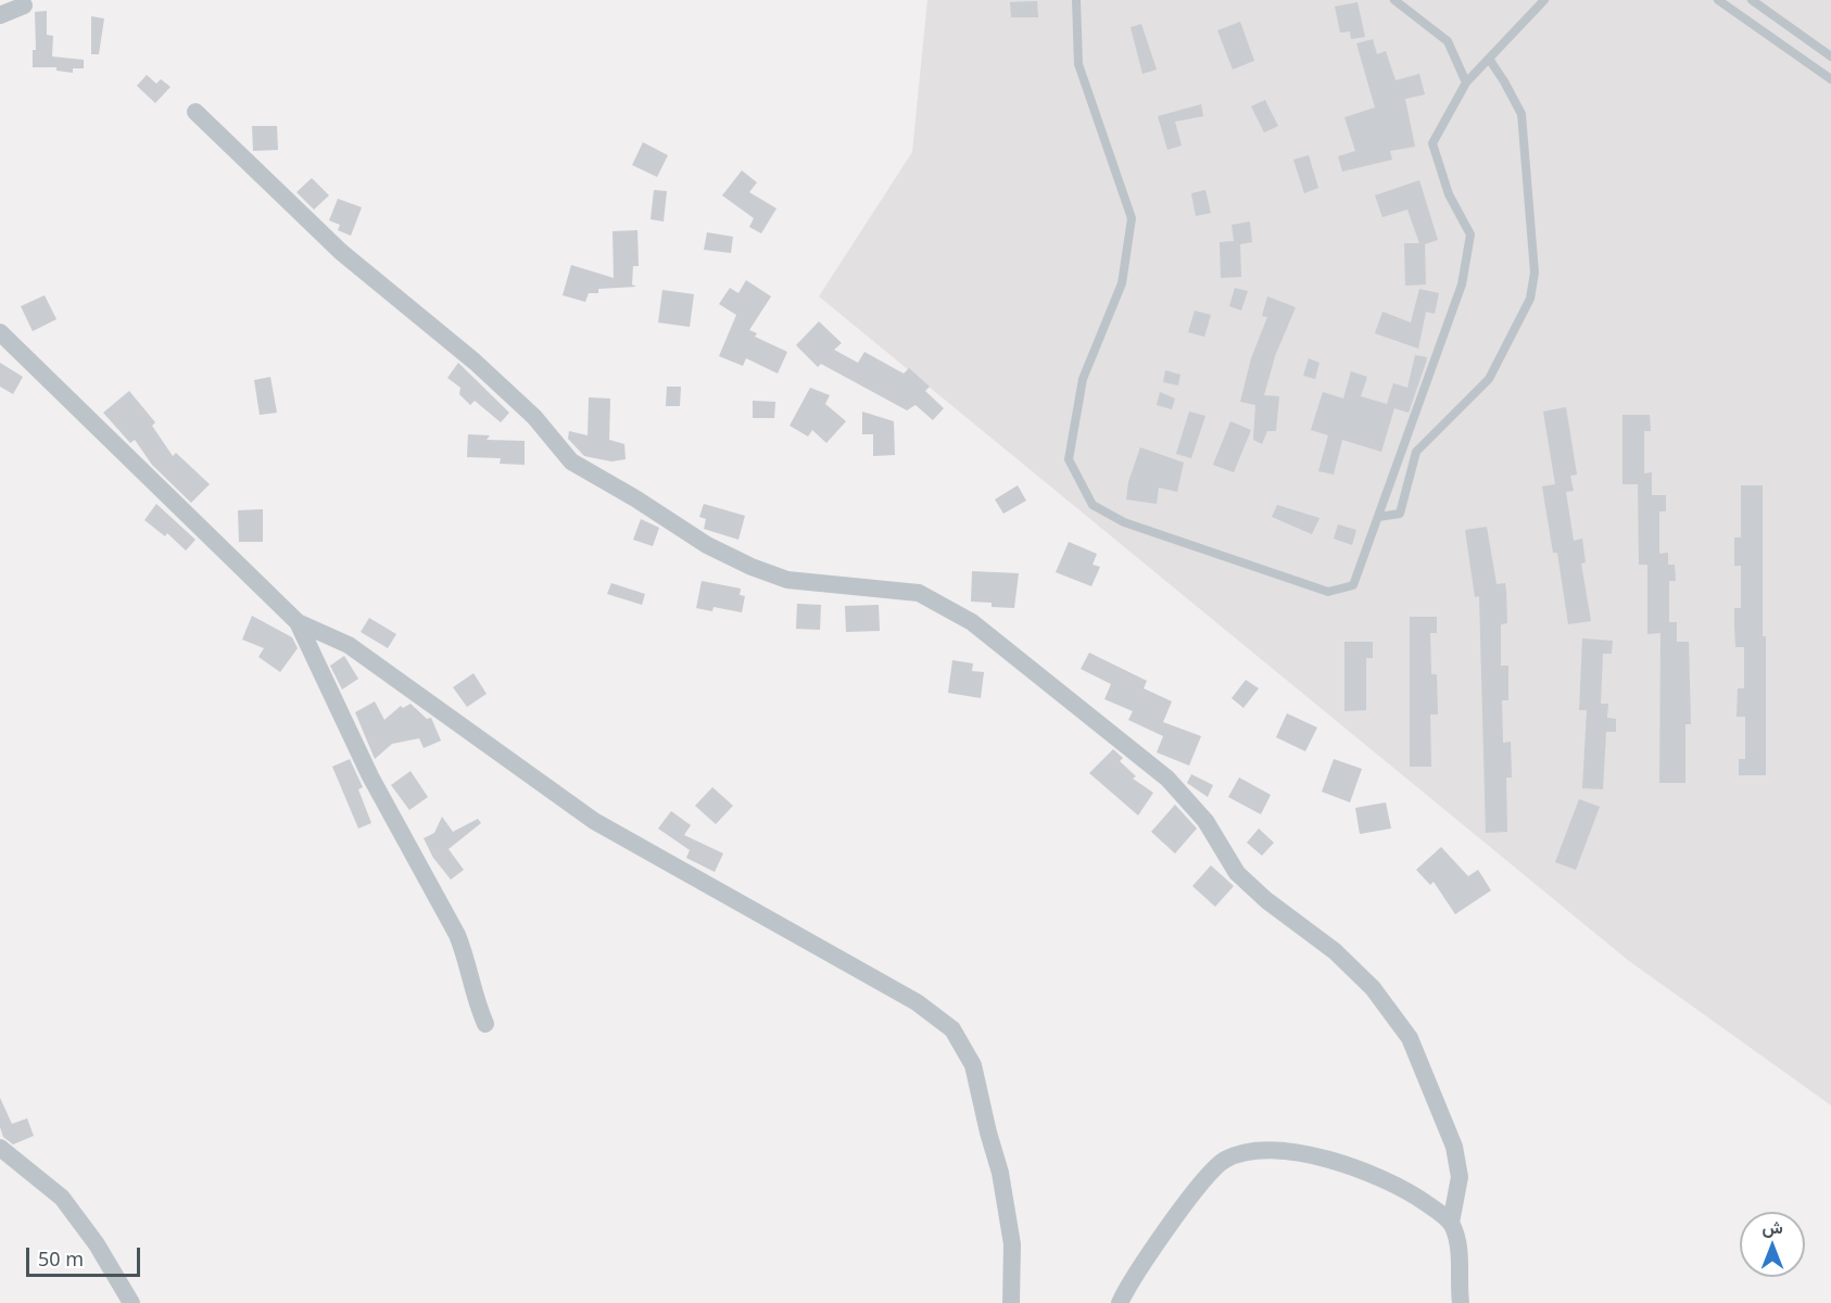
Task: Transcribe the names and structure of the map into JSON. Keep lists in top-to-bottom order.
{
  "scale_bar": "50 m",
  "north": "top"
}
